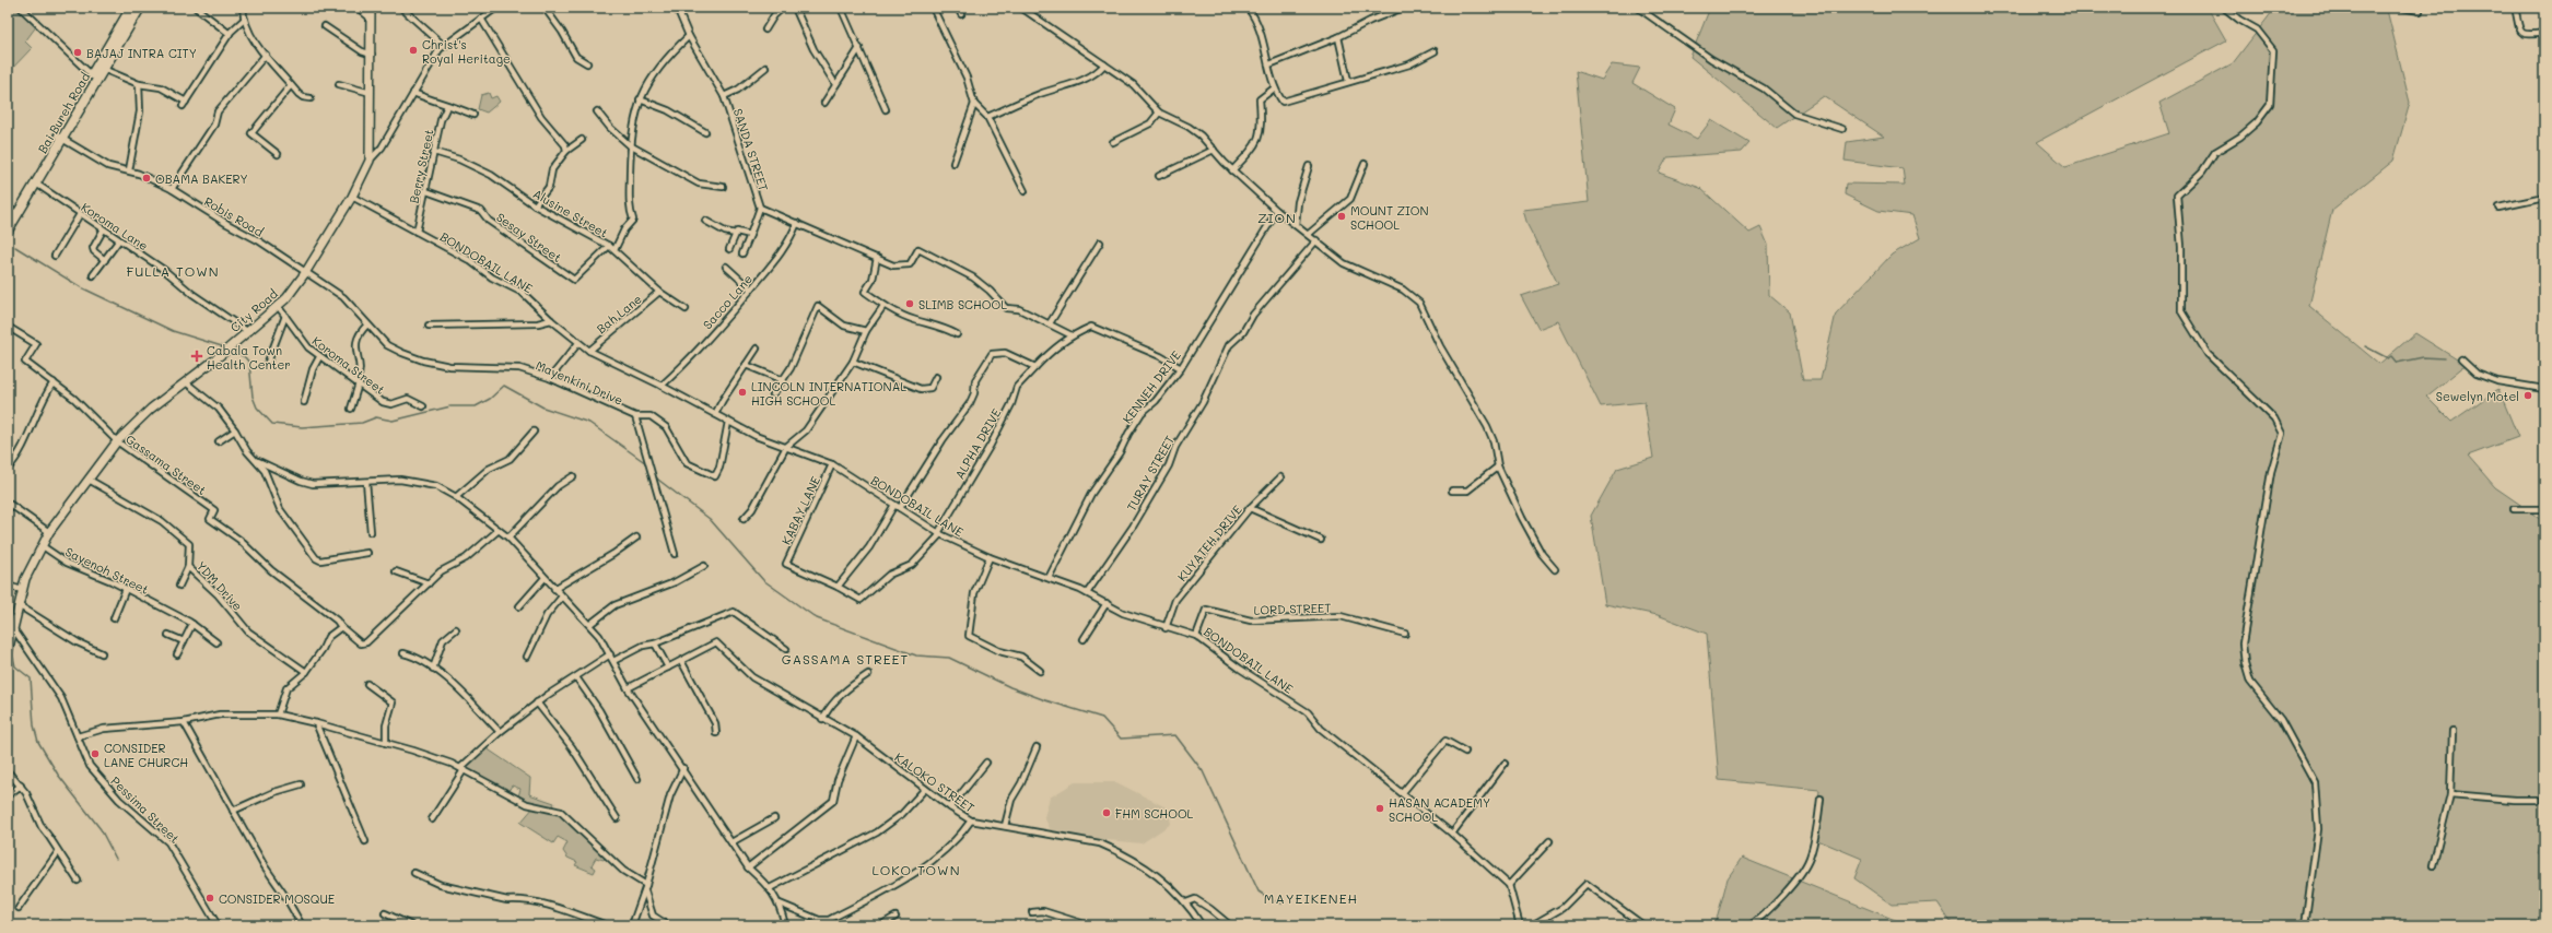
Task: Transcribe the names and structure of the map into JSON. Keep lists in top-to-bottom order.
{
  "streets": {
    "highway": ["Bai Bureh Road"],
    "main road": ["City Road"],
    "street": [
      "SANDA STREET",
      "Berry Street",
      "Alusine Street",
      "Robis Road",
      "Koroma Lane",
      "Sesay Street",
      "BONDOBAIL LANE",
      "Sacco Lane",
      "Bah Lane",
      "Koroma Street",
      "Mayenkini Drive",
      "KENNEH DRIVE",
      "ALPHA DRIVE",
      "Gassama Street",
      "TURAY STREET",
      "KABAY LANE",
      "KUYATEH DRIVE",
      "Sayenoh Street",
      "YDM Drive",
      "LORD STREET",
      "KALOKO STREET",
      "Pessima Street"
    ]
  },
  "crossings": [
    ["Bai Bureh Road", "Robis Road"],
    ["Bai Bureh Road", "Koroma Lane"],
    ["SANDA STREET", "Sacco Lane"],
    ["Berry Street", "Alusine Street"],
    ["Berry Street", "Sesay Street"],
    ["Berry Street", "BONDOBAIL LANE"],
    ["Alusine Street", "Sesay Street"],
    ["Alusine Street", "Bah Lane"],
    ["Robis Road", "City Road"],
    ["Robis Road", "Mayenkini Drive"],
    ["Koroma Lane", "City Road"],
    ["BONDOBAIL LANE", "Sacco Lane"],
    ["BONDOBAIL LANE", "City Road"],
    ["BONDOBAIL LANE", "Bah Lane"],
    ["BONDOBAIL LANE", "Mayenkini Drive"],
    ["BONDOBAIL LANE", "KENNEH DRIVE"],
    ["BONDOBAIL LANE", "ALPHA DRIVE"],
    ["BONDOBAIL LANE", "TURAY STREET"],
    ["BONDOBAIL LANE", "KABAY LANE"],
    ["BONDOBAIL LANE", "KUYATEH DRIVE"],
    ["BONDOBAIL LANE", "LORD STREET"],
    ["City Road", "Koroma Street"],
    ["City Road", "Mayenkini Drive"],
    ["City Road", "Gassama Street"],
    ["City Road", "Sayenoh Street"],
    ["City Road", "YDM Drive"],
    ["City Road", "Pessima Street"],
    ["KENNEH DRIVE", "ALPHA DRIVE"],
    ["ALPHA DRIVE", "KABAY LANE"]
  ],
  "districts": [
    "ZION",
    "FULLA TOWN",
    "GASSAMA STREET",
    "LOKO TOWN",
    "MAYEIKENEH"
  ],
  "places": {
    "other": [
      "Christ's Royal Heritage",
      "BAJAJ INTRA CITY",
      "OBAMA BAKERY",
      "MOUNT ZION SCHOOL",
      "SLIMB SCHOOL",
      "LINCOLN INTERNATIONAL HIGH SCHOOL",
      "Sewelyn Motel",
      "CONSIDER LANE CHURCH",
      "HASAN ACADEMY SCHOOL",
      "FHM SCHOOL",
      "CONSIDER MOSQUE"
    ],
    "health": ["Cabala Town Health Center"]
  }
}
